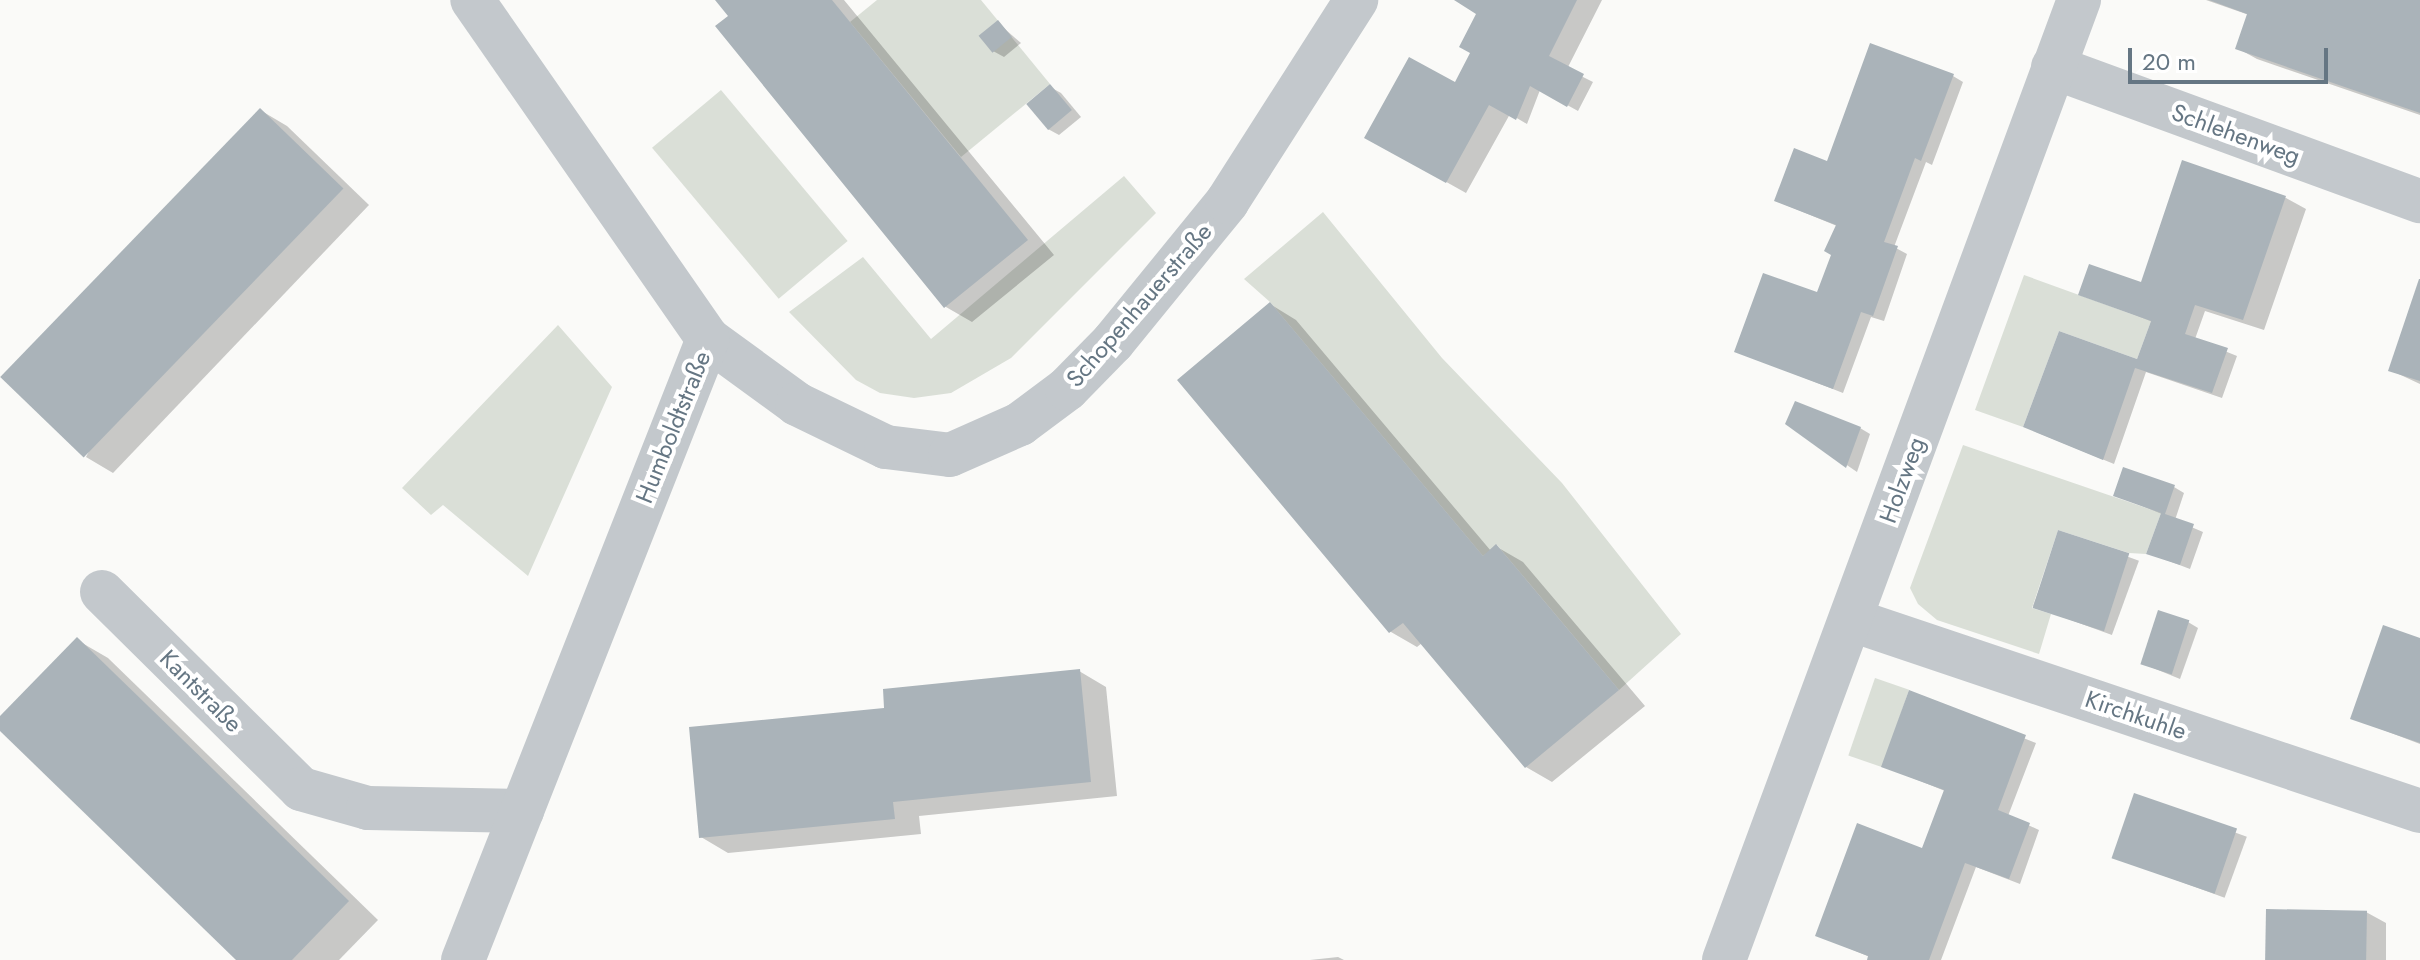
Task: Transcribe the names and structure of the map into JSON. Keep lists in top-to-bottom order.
{
  "streets": {
    "street": [
      "Schlehenweg",
      "Schopenhauerstraße",
      "Humboldtstraße",
      "Holzweg",
      "Kantstraße",
      "Kirchkuhle"
    ]
  },
  "crossings": [
    ["Schlehenweg", "Holzweg"],
    ["Schopenhauerstraße", "Humboldtstraße"],
    ["Humboldtstraße", "Kantstraße"],
    ["Holzweg", "Kirchkuhle"]
  ],
  "scale_bar": "20 m"
}
